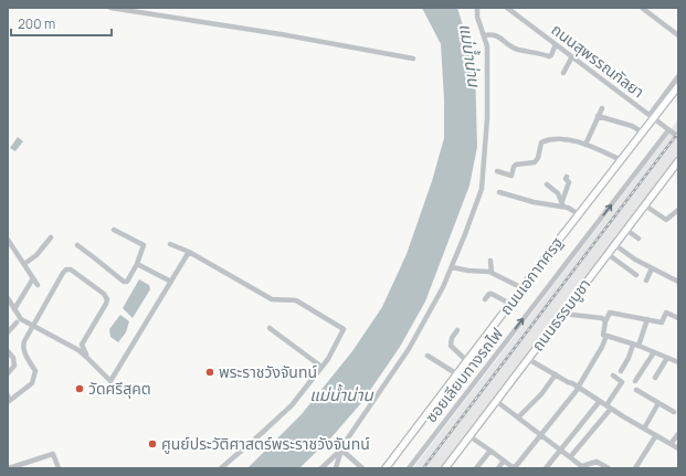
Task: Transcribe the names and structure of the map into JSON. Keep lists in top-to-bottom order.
{
  "streets": {
    "main road": ["ถนนเอกาทศรฐ", "ถนนธรรมบูชา"],
    "street": ["ถนนสุพรรณกัลยา", "ซอยเลียบทางรถไฟ"]
  },
  "crossings": [
    ["ถนนสุพรรณกัลยา", "ถนนเอกาทศรฐ"],
    ["ถนนสุพรรณกัลยา", "ซอยเลียบทางรถไฟ"]
  ],
  "one_way": ["ซอยเลียบทางรถไฟ"],
  "water": ["แม่น้ำน่าน"],
  "places": ["พระราชวังจันทน์", "วัดศรีสุคต", "ศูนย์ประวัติศาสตร์พระราชวังจันทน์"],
  "scale_bar": "200 m"
}
